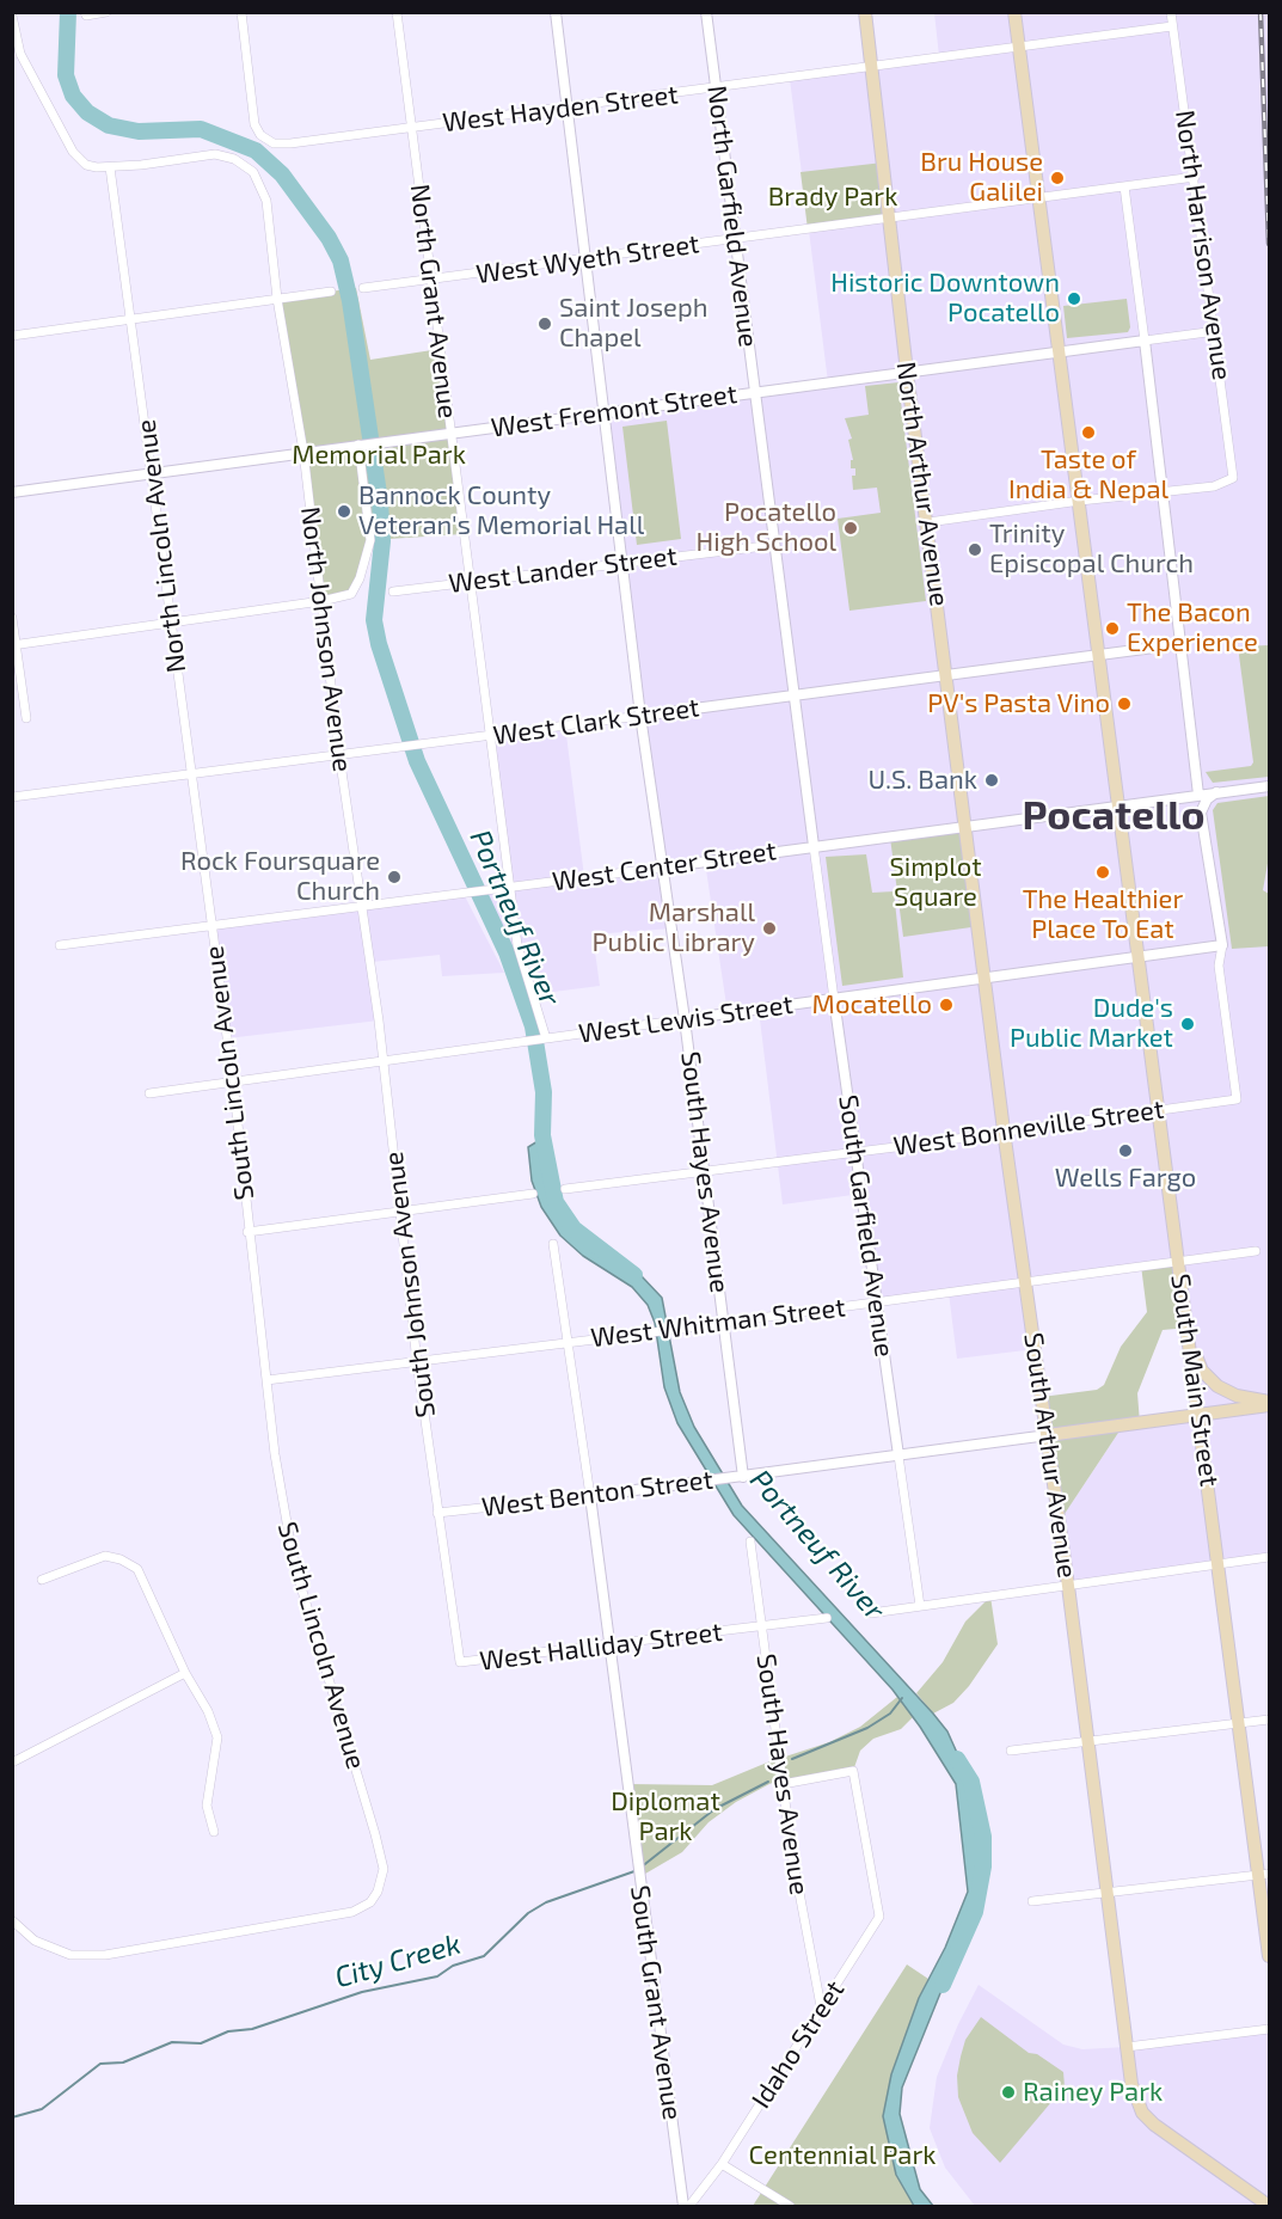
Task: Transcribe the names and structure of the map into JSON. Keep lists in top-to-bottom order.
{
  "streets": {
    "main road": [
      "North Arthur Avenue",
      "South Main Street",
      "South Arthur Avenue",
      "West Benton Street"
    ],
    "street": [
      "West Hayden Street",
      "North Garfield Avenue",
      "North Harrison Avenue",
      "West Wyeth Street",
      "North Grant Avenue",
      "West Fremont Street",
      "North Lincoln Avenue",
      "West Lander Street",
      "North Johnson Avenue",
      "West Clark Street",
      "West Center Street",
      "West Lewis Street",
      "South Lincoln Avenue",
      "West Bonneville Street",
      "South Hayes Avenue",
      "South Garfield Avenue",
      "South Johnson Avenue",
      "West Whitman Street",
      "West Halliday Street",
      "South Grant Avenue",
      "Idaho Street"
    ]
  },
  "crossings": [
    ["West Hayden Street", "North Garfield Avenue"],
    ["West Hayden Street", "North Harrison Avenue"],
    ["West Hayden Street", "North Grant Avenue"],
    ["West Hayden Street", "North Arthur Avenue"],
    ["West Hayden Street", "South Hayes Avenue"],
    ["West Hayden Street", "South Main Street"],
    ["North Garfield Avenue", "West Wyeth Street"],
    ["North Garfield Avenue", "West Fremont Street"],
    ["North Garfield Avenue", "West Lander Street"],
    ["North Garfield Avenue", "West Clark Street"],
    ["North Garfield Avenue", "West Center Street"],
    ["North Garfield Avenue", "South Garfield Avenue"],
    ["North Harrison Avenue", "West Wyeth Street"],
    ["North Harrison Avenue", "West Fremont Street"],
    ["West Wyeth Street", "North Grant Avenue"],
    ["West Wyeth Street", "North Arthur Avenue"],
    ["West Wyeth Street", "South Hayes Avenue"],
    ["West Wyeth Street", "South Main Street"],
    ["North Grant Avenue", "West Fremont Street"],
    ["North Grant Avenue", "West Lander Street"],
    ["North Grant Avenue", "West Clark Street"],
    ["North Grant Avenue", "West Center Street"],
    ["West Fremont Street", "North Arthur Avenue"],
    ["West Fremont Street", "North Lincoln Avenue"],
    ["West Fremont Street", "North Johnson Avenue"],
    ["West Fremont Street", "South Hayes Avenue"],
    ["West Fremont Street", "South Main Street"],
    ["North Arthur Avenue", "West Clark Street"],
    ["North Arthur Avenue", "West Center Street"],
    ["North Arthur Avenue", "South Arthur Avenue"],
    ["North Lincoln Avenue", "North Johnson Avenue"],
    ["North Lincoln Avenue", "West Clark Street"],
    ["North Lincoln Avenue", "West Center Street"],
    ["North Lincoln Avenue", "South Lincoln Avenue"],
    ["West Lander Street", "South Hayes Avenue"],
    ["North Johnson Avenue", "West Clark Street"],
    ["North Johnson Avenue", "West Center Street"],
    ["North Johnson Avenue", "South Johnson Avenue"],
    ["West Clark Street", "South Hayes Avenue"],
    ["West Clark Street", "South Main Street"],
    ["West Center Street", "South Lincoln Avenue"],
    ["West Center Street", "South Hayes Avenue"],
    ["West Center Street", "South Garfield Avenue"],
    ["West Center Street", "South Johnson Avenue"],
    ["West Center Street", "South Main Street"],
    ["West Center Street", "South Arthur Avenue"],
    ["West Lewis Street", "South Lincoln Avenue"],
    ["West Lewis Street", "West Bonneville Street"],
    ["West Lewis Street", "South Hayes Avenue"],
    ["West Lewis Street", "South Garfield Avenue"],
    ["West Lewis Street", "South Johnson Avenue"],
    ["West Lewis Street", "South Main Street"],
    ["West Lewis Street", "South Arthur Avenue"],
    ["South Lincoln Avenue", "West Whitman Street"],
    ["West Bonneville Street", "South Hayes Avenue"],
    ["West Bonneville Street", "South Garfield Avenue"],
    ["West Bonneville Street", "South Main Street"],
    ["West Bonneville Street", "South Arthur Avenue"],
    ["South Hayes Avenue", "West Whitman Street"],
    ["South Hayes Avenue", "West Benton Street"],
    ["South Hayes Avenue", "West Halliday Street"],
    ["South Hayes Avenue", "Idaho Street"],
    ["South Garfield Avenue", "West Whitman Street"],
    ["South Garfield Avenue", "West Benton Street"],
    ["South Johnson Avenue", "West Whitman Street"],
    ["South Johnson Avenue", "West Benton Street"],
    ["South Johnson Avenue", "West Halliday Street"],
    ["West Whitman Street", "South Main Street"],
    ["West Whitman Street", "South Arthur Avenue"],
    ["West Whitman Street", "South Grant Avenue"],
    ["South Main Street", "West Benton Street"],
    ["South Arthur Avenue", "West Benton Street"],
    ["West Benton Street", "South Grant Avenue"],
    ["West Halliday Street", "South Grant Avenue"]
  ],
  "districts": ["Pocatello"],
  "water": ["Portneuf River", "City Creek"],
  "parks": [
    "Brady Park",
    "Memorial Park",
    "Simplot Square",
    "Diplomat Park",
    "Centennial Park"
  ],
  "places": [
    "Bru House Galilei",
    "Historic Downtown Pocatello",
    "Saint Joseph Chapel",
    "Taste of India & Nepal",
    "Bannock County Veteran's Memorial Hall",
    "Pocatello High School",
    "Trinity Episcopal Church",
    "The Bacon Experience",
    "PV's Pasta Vino",
    "U.S. Bank",
    "The Healthier Place To Eat",
    "Rock Foursquare Church",
    "Marshall Public Library",
    "Mocatello",
    "Dude's Public Market",
    "Wells Fargo",
    "Rainey Park"
  ]
}
